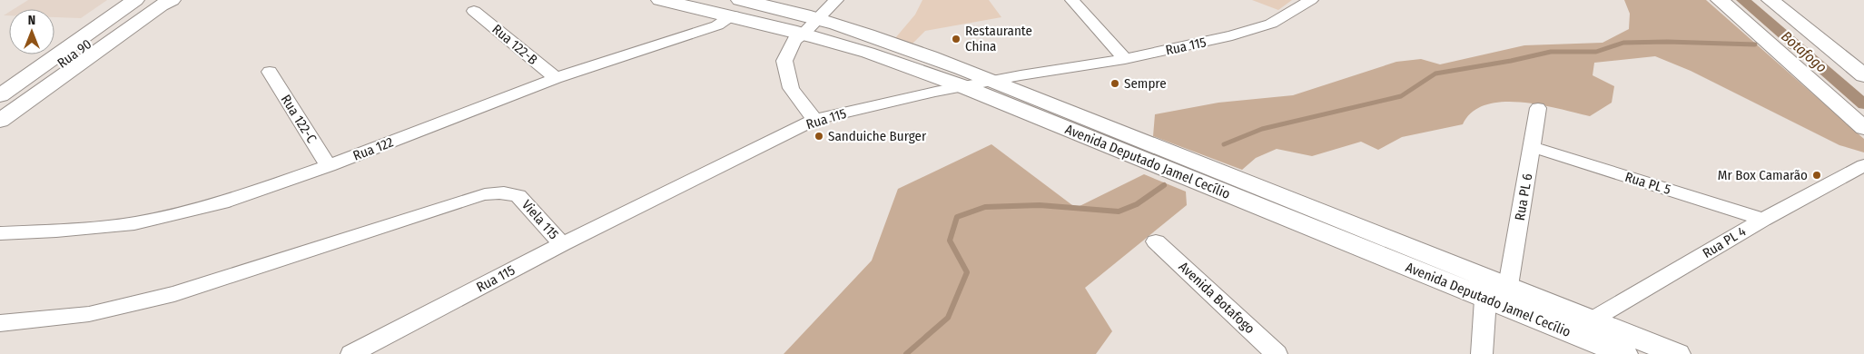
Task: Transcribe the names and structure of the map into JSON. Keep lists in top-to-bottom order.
{
  "streets": {
    "main road": ["Rua 90", "Avenida Deputado Jamel Cecílio"],
    "street": [
      "Rua 122-B",
      "Rua 115",
      "Rua 122-C",
      "Rua 122",
      "Rua PL 5",
      "Rua PL 6",
      "Viela 115",
      "Rua PL 4",
      "Avenida Botafogo"
    ]
  },
  "crossings": [
    ["Rua 122-B", "Rua 122"],
    ["Rua 115", "Avenida Deputado Jamel Cecílio"],
    ["Rua 115", "Viela 115"],
    ["Rua 122-C", "Rua 122"],
    ["Rua 122", "Avenida Deputado Jamel Cecílio"],
    ["Avenida Deputado Jamel Cecílio", "Rua PL 6"],
    ["Avenida Deputado Jamel Cecílio", "Rua PL 4"],
    ["Rua PL 5", "Rua PL 6"],
    ["Rua PL 5", "Rua PL 4"]
  ],
  "water": ["Botafogo"],
  "places": [
    "Restaurante China",
    "Sempre",
    "Sanduiche Burger",
    "Mr Box Camarão"
  ],
  "north": "top"
}
